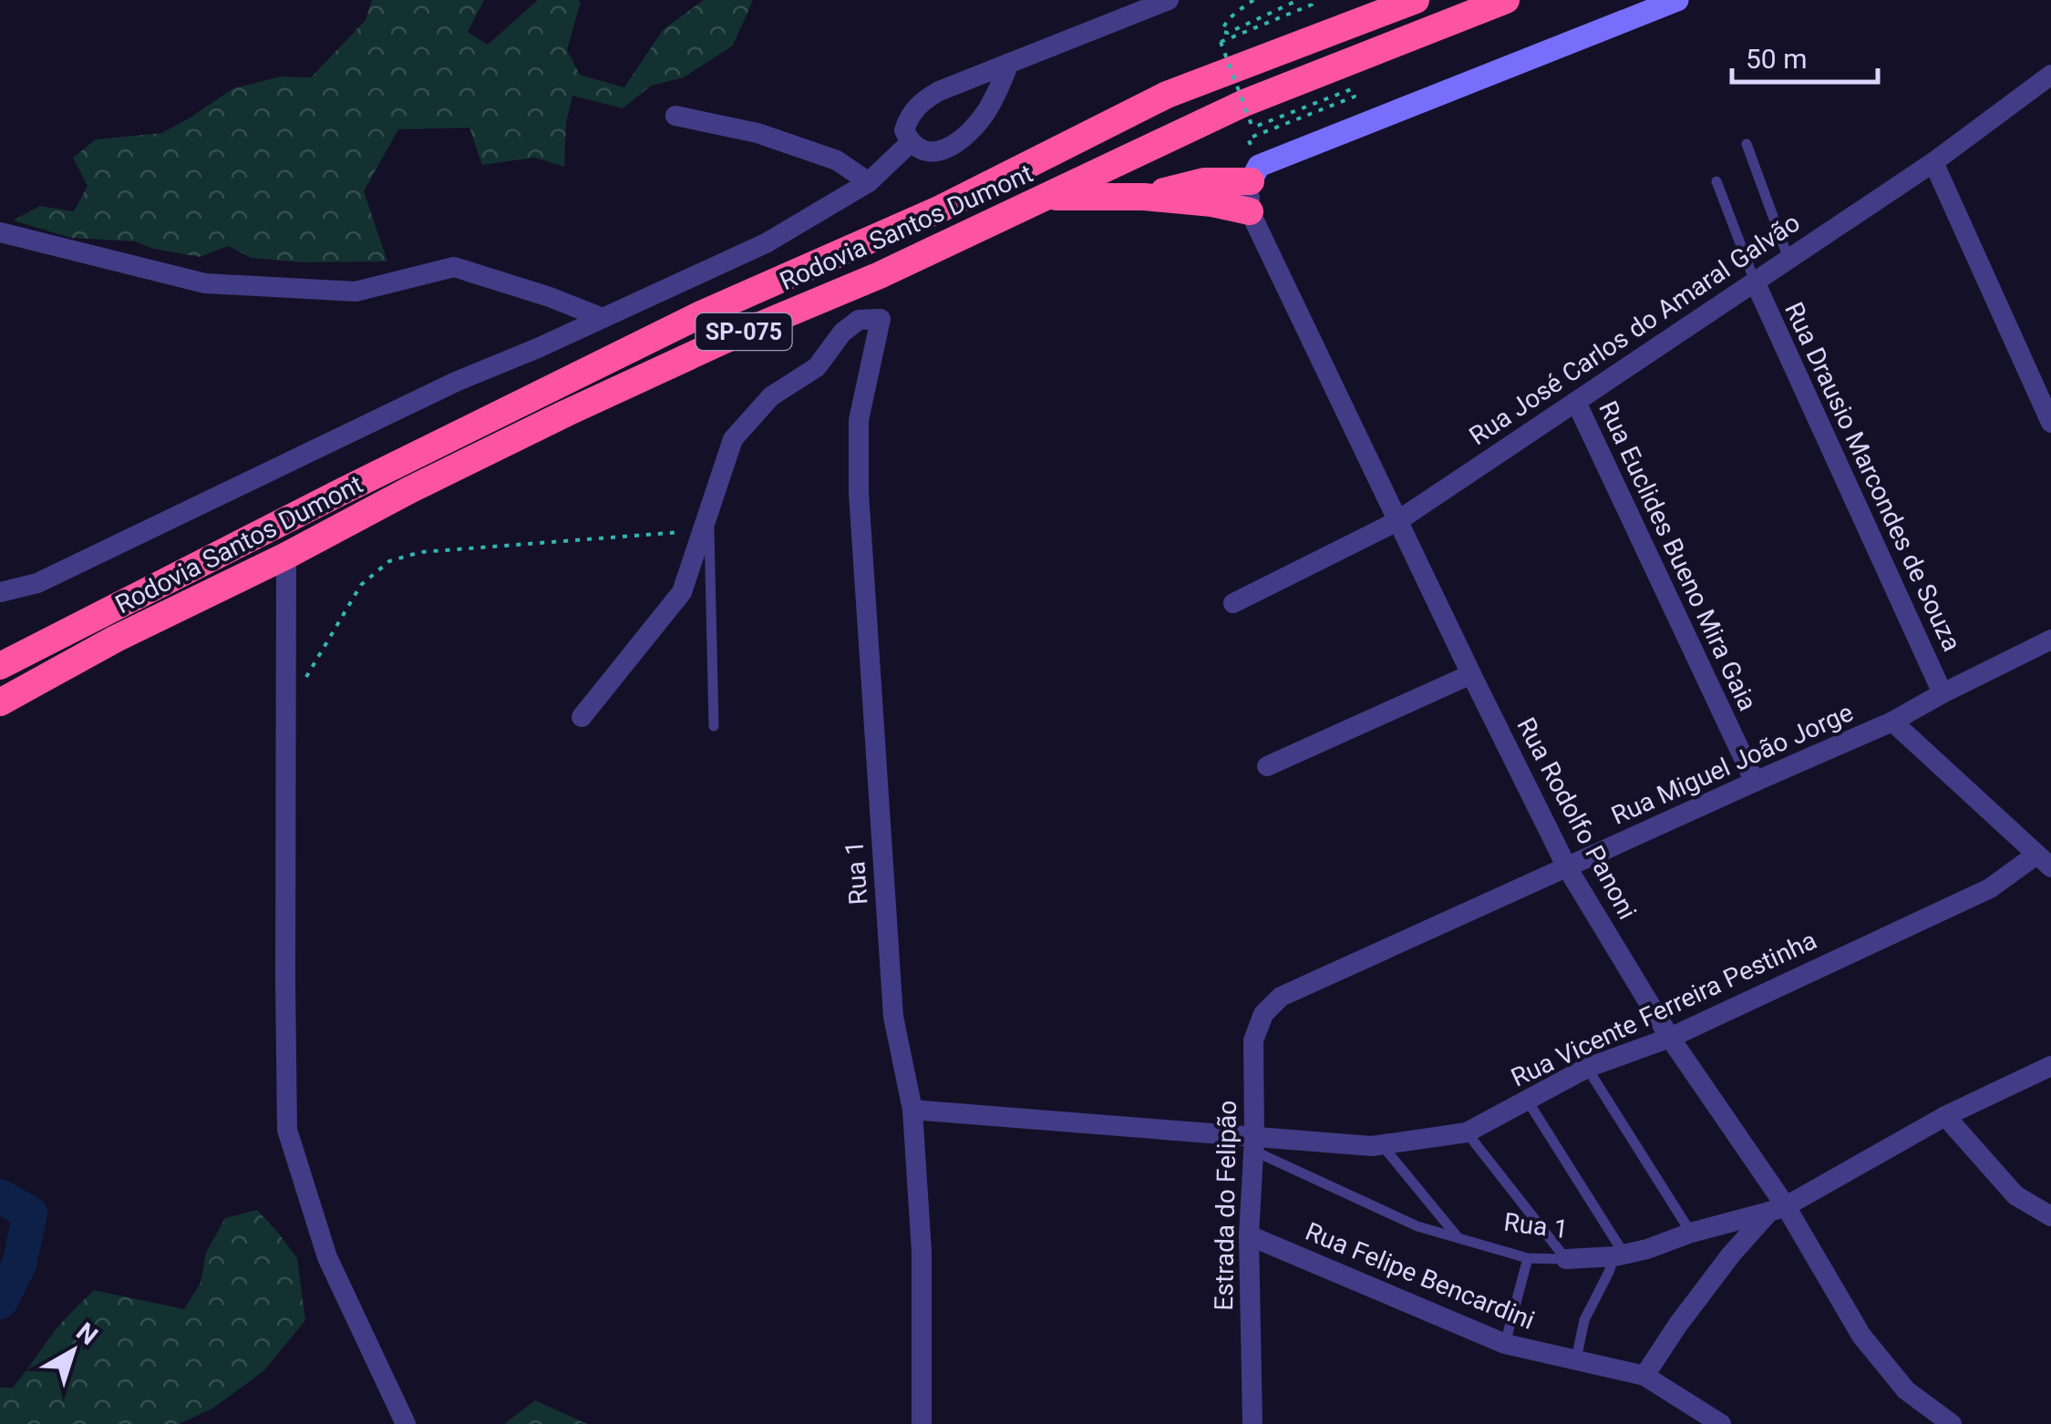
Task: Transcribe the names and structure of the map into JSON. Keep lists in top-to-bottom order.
{
  "streets": {
    "highway": ["Rodovia Santos Dumont", "SP-075"],
    "street": [
      "Rua José Carlos do Amaral Galvão",
      "Rua Drausio Marcondes de Souza",
      "Rua Euclides Bueno Mira Gaia",
      "Rua Miguel João Jorge",
      "Rua Rodolfo Panoni",
      "Rua 1",
      "Rua Vicente Ferreira Pestinha",
      "Estrada do Felipão",
      "Rua Felipe Bencardini"
    ]
  },
  "crossings": [
    ["Rua José Carlos do Amaral Galvão", "Rua Drausio Marcondes de Souza"],
    ["Rua José Carlos do Amaral Galvão", "Rua Euclides Bueno Mira Gaia"],
    ["Rua José Carlos do Amaral Galvão", "Rua Rodolfo Panoni"],
    ["Rua Drausio Marcondes de Souza", "Rua Miguel João Jorge"],
    ["Rua Euclides Bueno Mira Gaia", "Rua Miguel João Jorge"],
    ["Rua Miguel João Jorge", "Rua Rodolfo Panoni"],
    ["Rua Miguel João Jorge", "Estrada do Felipão"],
    ["Rua Rodolfo Panoni", "Rua 1"],
    ["Rua Rodolfo Panoni", "Rua Vicente Ferreira Pestinha"],
    ["Rua 1", "Rua Vicente Ferreira Pestinha"],
    ["Rua 1", "Estrada do Felipão"],
    ["Rua Vicente Ferreira Pestinha", "Estrada do Felipão"],
    ["Estrada do Felipão", "Rua Felipe Bencardini"]
  ],
  "scale_bar": "50 m",
  "north": "top right"
}
